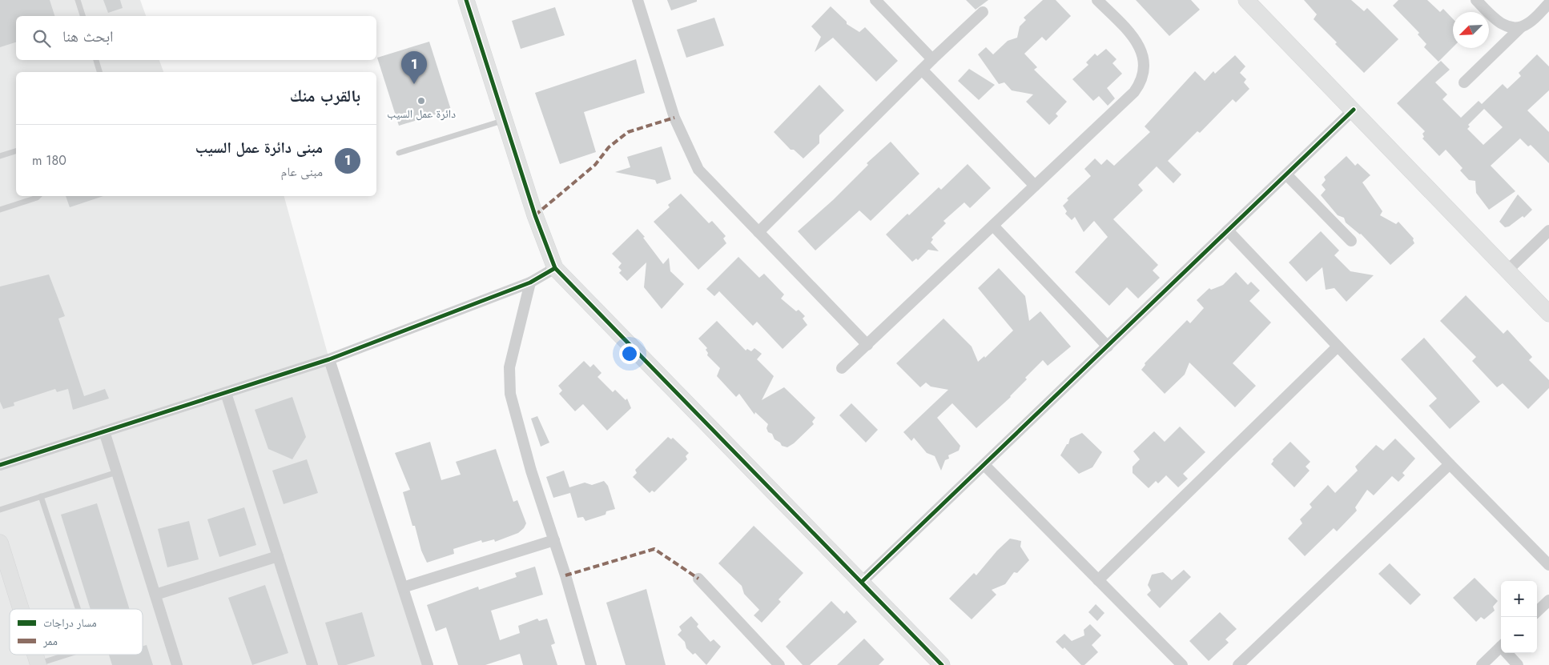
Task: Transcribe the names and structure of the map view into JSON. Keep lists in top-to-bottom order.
{
  "places": ["دائرة عمل السيب"],
  "legend": ["مسار دراجات", "ممر"],
  "north": "bottom left",
  "page": {
    "search": "ابحث هنا",
    "pins": "1",
    "heading": "بالقرب منك",
    "list": [
      {
        "mark": "1",
        "name": "مبنى دائرة عمل السيب",
        "note": "مبنى عام",
        "value": "180 m"
      }
    ],
    "map_buttons": ["+", "−"]
  }
}
